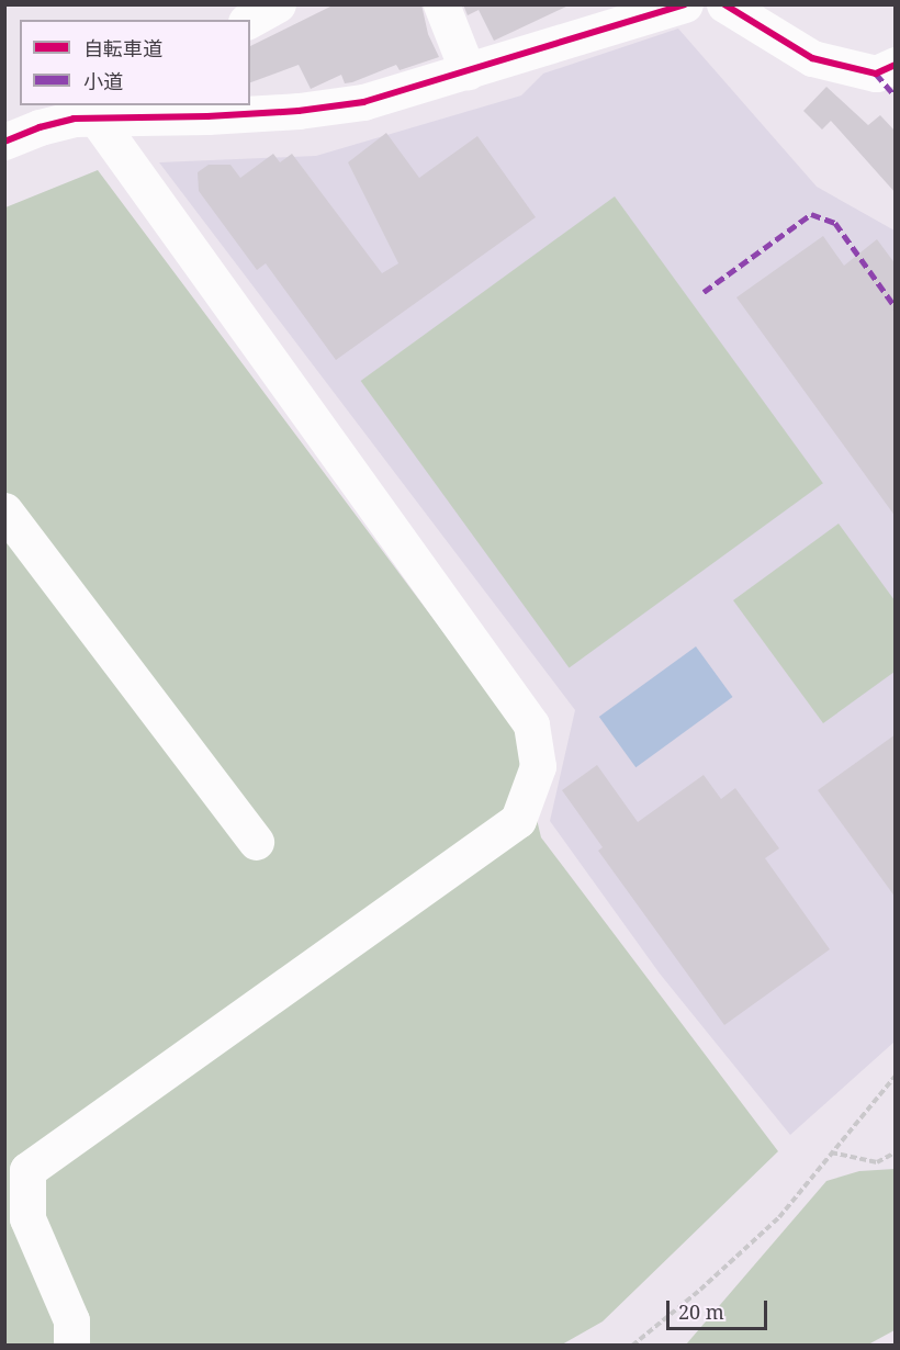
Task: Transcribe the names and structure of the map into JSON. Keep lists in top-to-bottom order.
{
  "legend": ["自転車道", "小道"],
  "scale_bar": "20 m"
}
